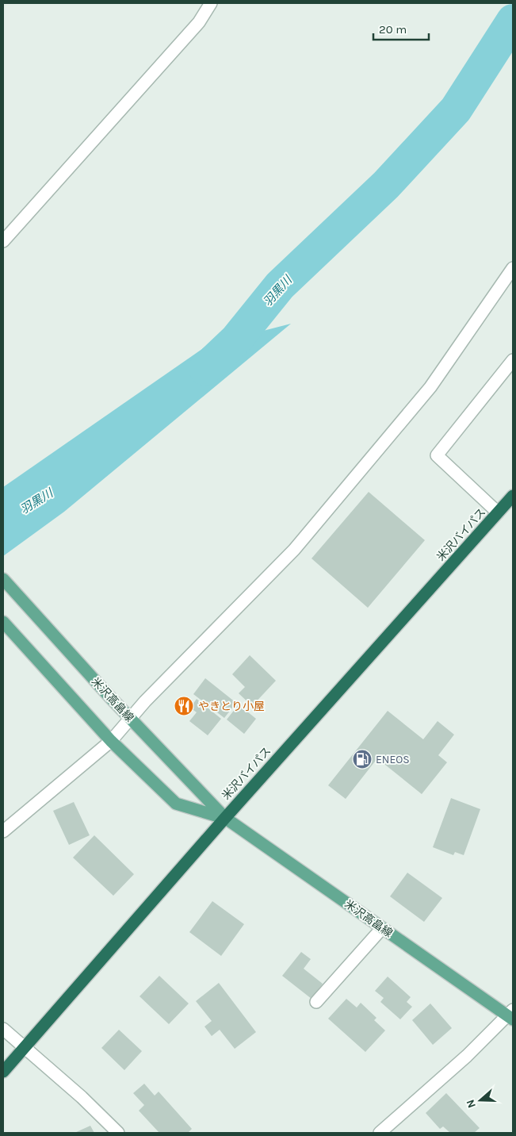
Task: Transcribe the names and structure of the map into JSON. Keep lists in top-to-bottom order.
{
  "streets": {
    "highway": ["米沢バイパス"],
    "main road": ["米沢高畠線"]
  },
  "crossings": [
    ["米沢バイパス", "米沢高畠線"]
  ],
  "water": ["羽黒川"],
  "places": {
    "restaurant": ["やきとり小屋"],
    "fuel station": ["ENEOS"]
  },
  "scale_bar": "20 m",
  "north": "left"
}
